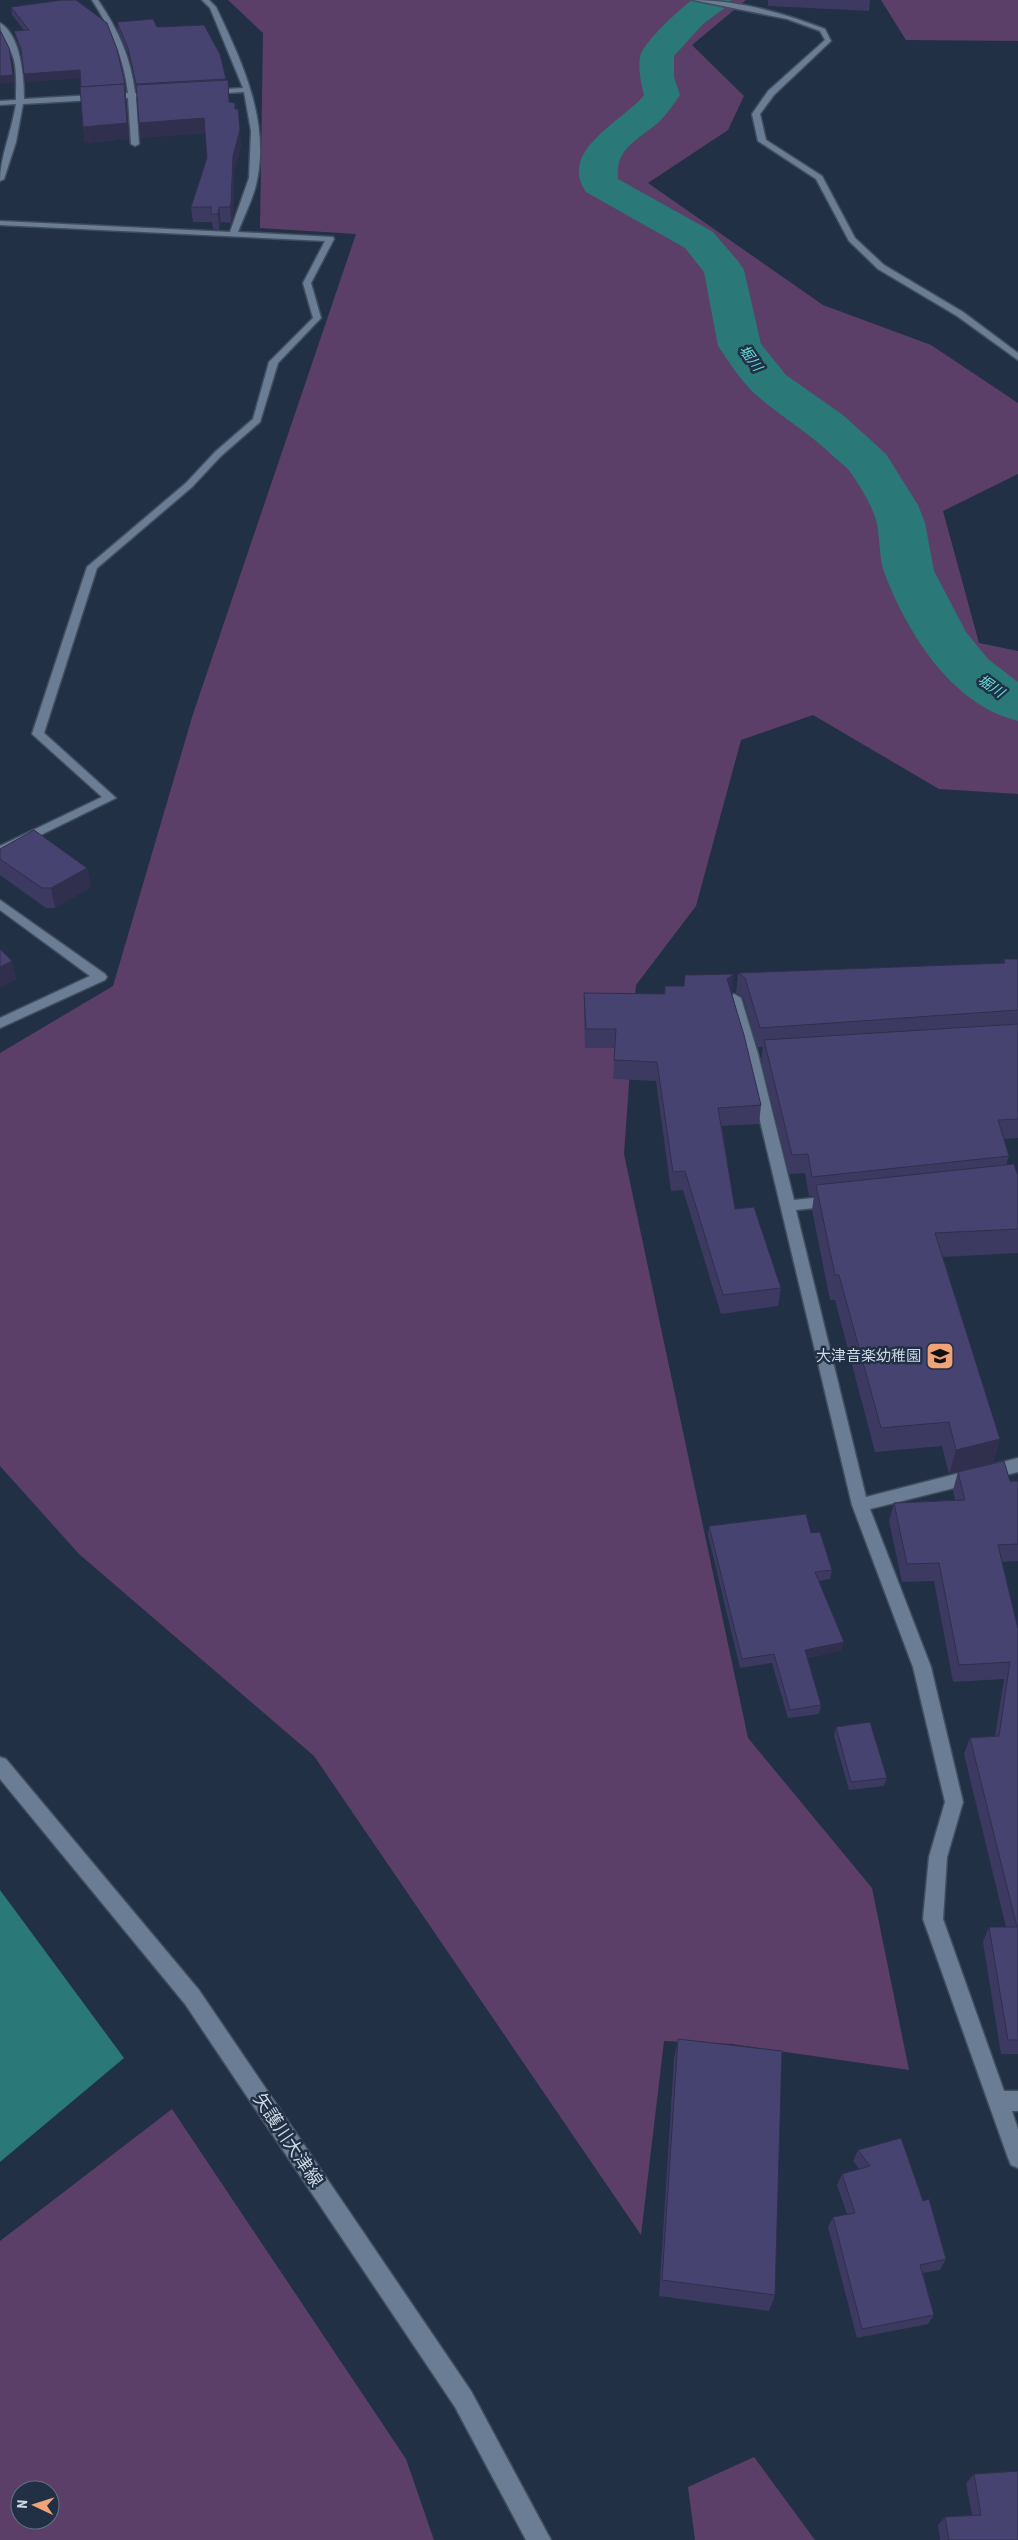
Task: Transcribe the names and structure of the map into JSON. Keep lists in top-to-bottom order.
{
  "streets": {
    "street": ["矢護川大津線"]
  },
  "water": ["堀川"],
  "places": {
    "school or university": ["大津音楽幼稚園"]
  },
  "north": "left"
}
